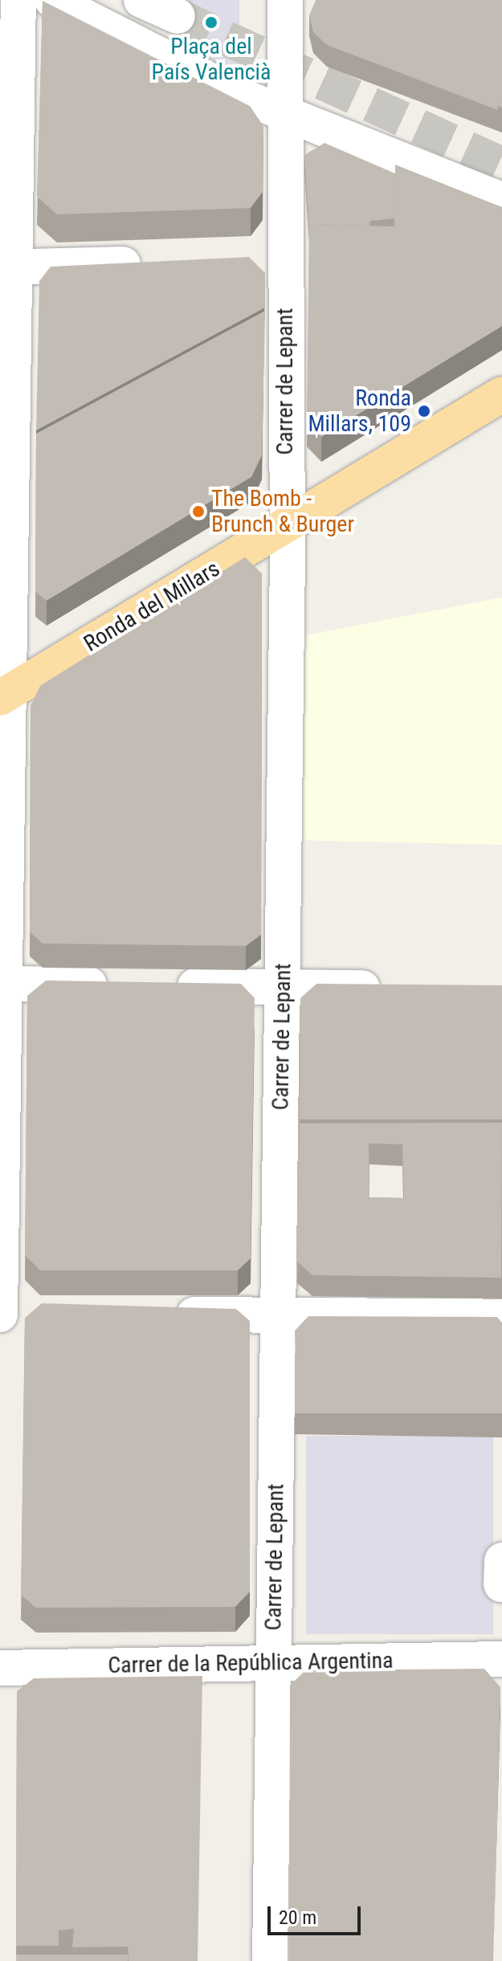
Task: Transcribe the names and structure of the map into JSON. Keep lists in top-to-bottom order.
{
  "streets": {
    "main road": ["Ronda del Millars"],
    "street": ["Carrer de Lepant", "Carrer de la República Argentina"]
  },
  "crossings": [
    ["Carrer de Lepant", "Ronda del Millars"],
    ["Carrer de Lepant", "Carrer de la República Argentina"]
  ],
  "places": ["Plaça del País Valencià", "Ronda Millars, 109", "The Bomb - Brunch & Burger"],
  "scale_bar": "20 m"
}
